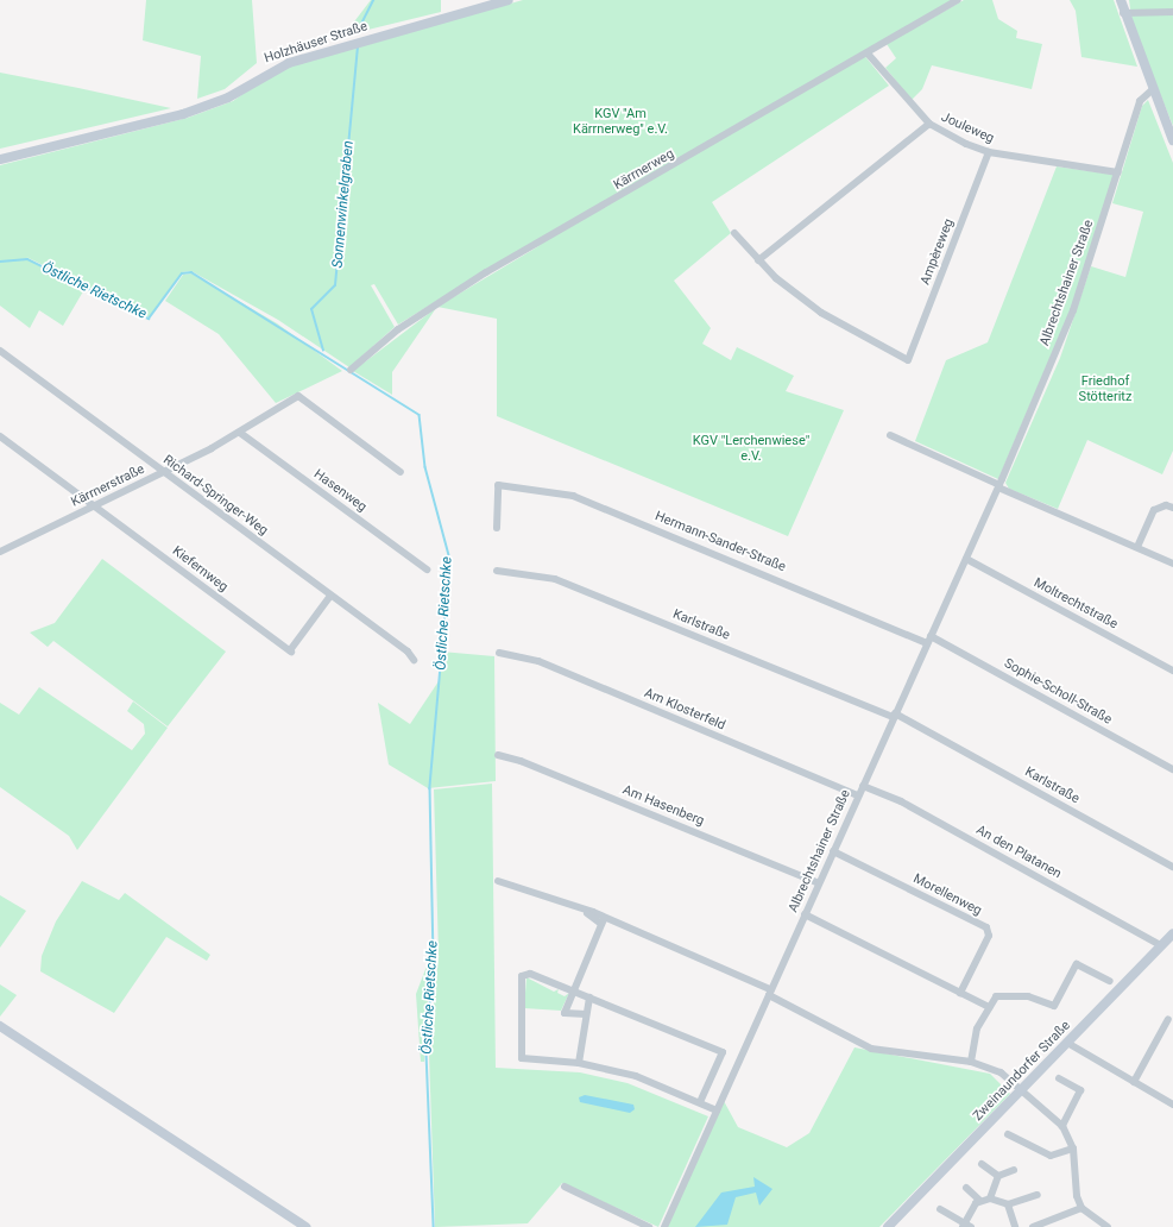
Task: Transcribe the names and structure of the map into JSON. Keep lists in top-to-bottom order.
{
  "streets": {
    "street": [
      "Holzhäuser Straße",
      "Jouleweg",
      "Kärrnerweg",
      "Ampèreweg",
      "Albrechtshainer Straße",
      "Kärrnerstraße",
      "Hasenweg",
      "Richard-Springer-Weg",
      "Hermann-Sander-Straße",
      "Kiefernweg",
      "Moltrechtstraße",
      "Karlstraße",
      "Sophie-Scholl-Straße",
      "Am Klosterfeld",
      "Am Hasenberg",
      "An den Platanen",
      "Morellenweg",
      "Zweinaundorfer Straße"
    ]
  },
  "crossings": [
    ["Jouleweg", "Kärrnerweg"],
    ["Jouleweg", "Ampèreweg"],
    ["Jouleweg", "Albrechtshainer Straße"],
    ["Albrechtshainer Straße", "Hermann-Sander-Straße"],
    ["Albrechtshainer Straße", "Moltrechtstraße"],
    ["Albrechtshainer Straße", "Karlstraße"],
    ["Albrechtshainer Straße", "Sophie-Scholl-Straße"],
    ["Albrechtshainer Straße", "Am Klosterfeld"],
    ["Albrechtshainer Straße", "Am Hasenberg"],
    ["Albrechtshainer Straße", "An den Platanen"],
    ["Albrechtshainer Straße", "Morellenweg"],
    ["Kärrnerstraße", "Hasenweg"],
    ["Kärrnerstraße", "Richard-Springer-Weg"],
    ["Kärrnerstraße", "Kiefernweg"],
    ["Richard-Springer-Weg", "Kiefernweg"],
    ["Hermann-Sander-Straße", "Sophie-Scholl-Straße"],
    ["An den Platanen", "Zweinaundorfer Straße"]
  ],
  "water": ["Sonnenwinkelgraben", "Östliche Rietschke"],
  "parks": ["KGV \"Am Kärrnerweg\" e.V.", "Friedhof Stötteritz", "KGV \"Lerchenwiese\" e.V."]
}
